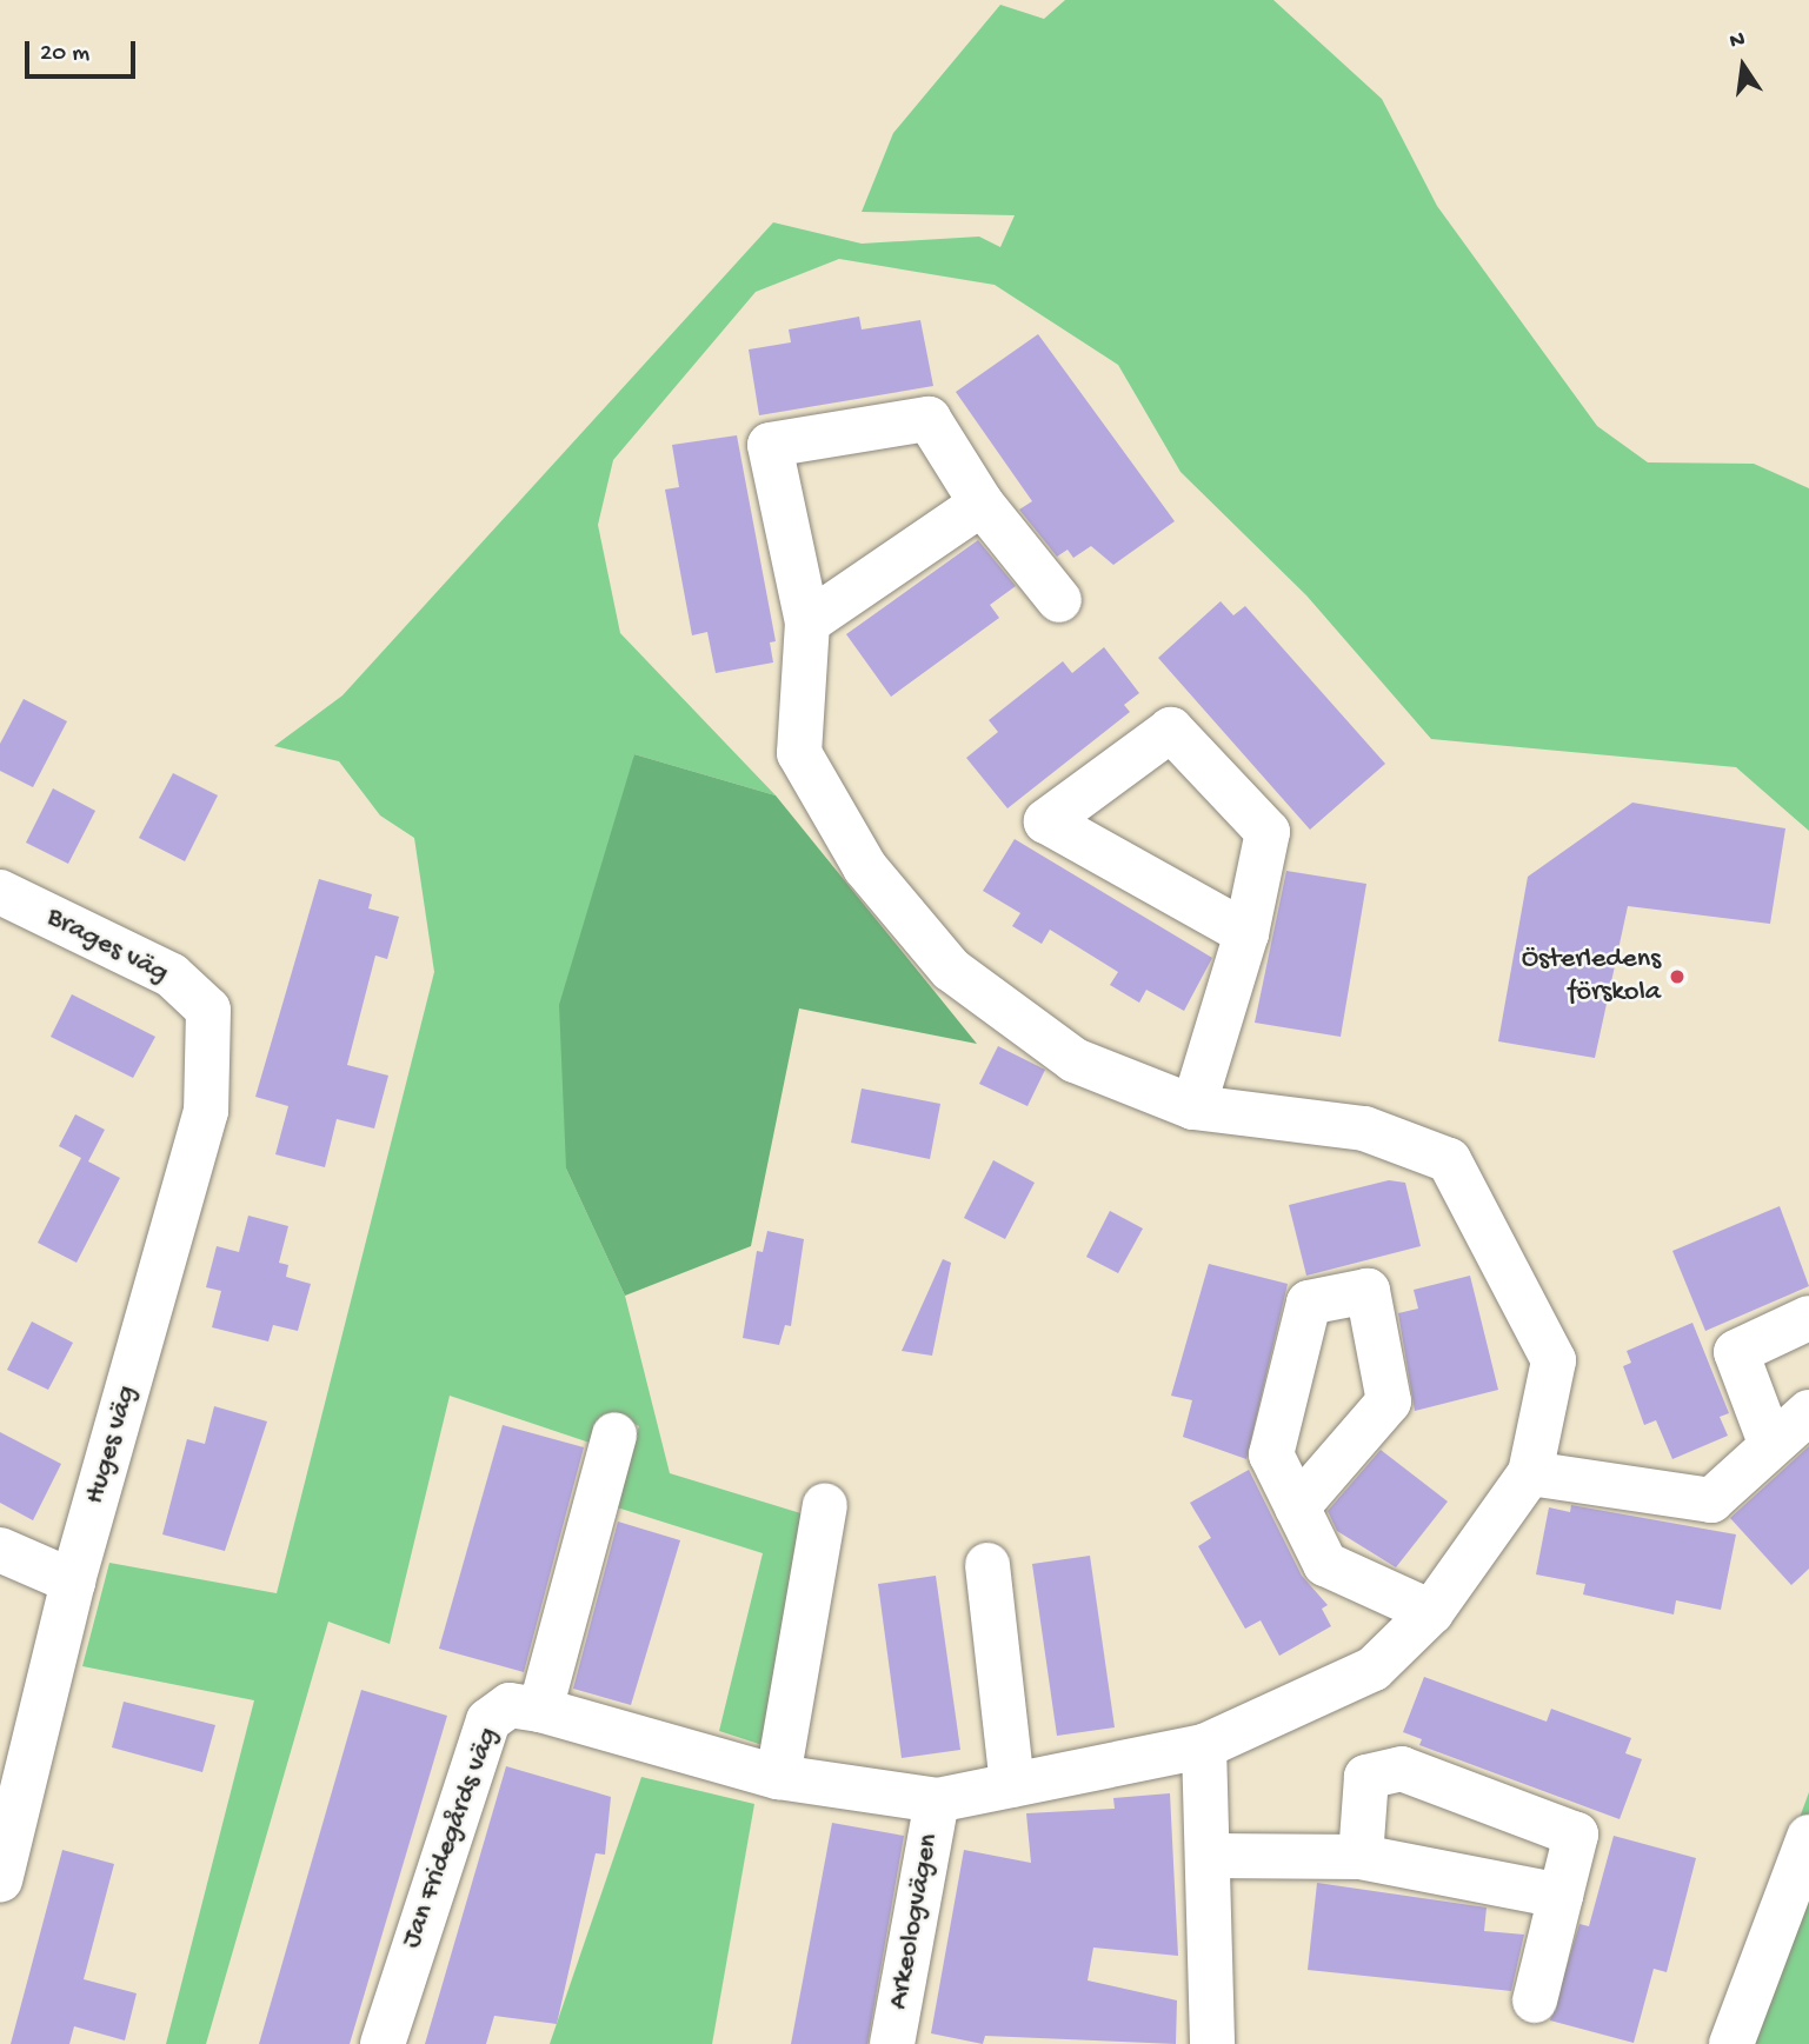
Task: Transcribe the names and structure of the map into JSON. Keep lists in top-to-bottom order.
{
  "streets": {
    "street": [
      "Brages väg",
      "Huges väg",
      "Jan Fridegårds väg",
      "Arkeologvägen"
    ]
  },
  "crossings": [
    ["Brages väg", "Huges väg"]
  ],
  "places": ["Österledens förskola"],
  "scale_bar": "20 m",
  "north": "top"
}
